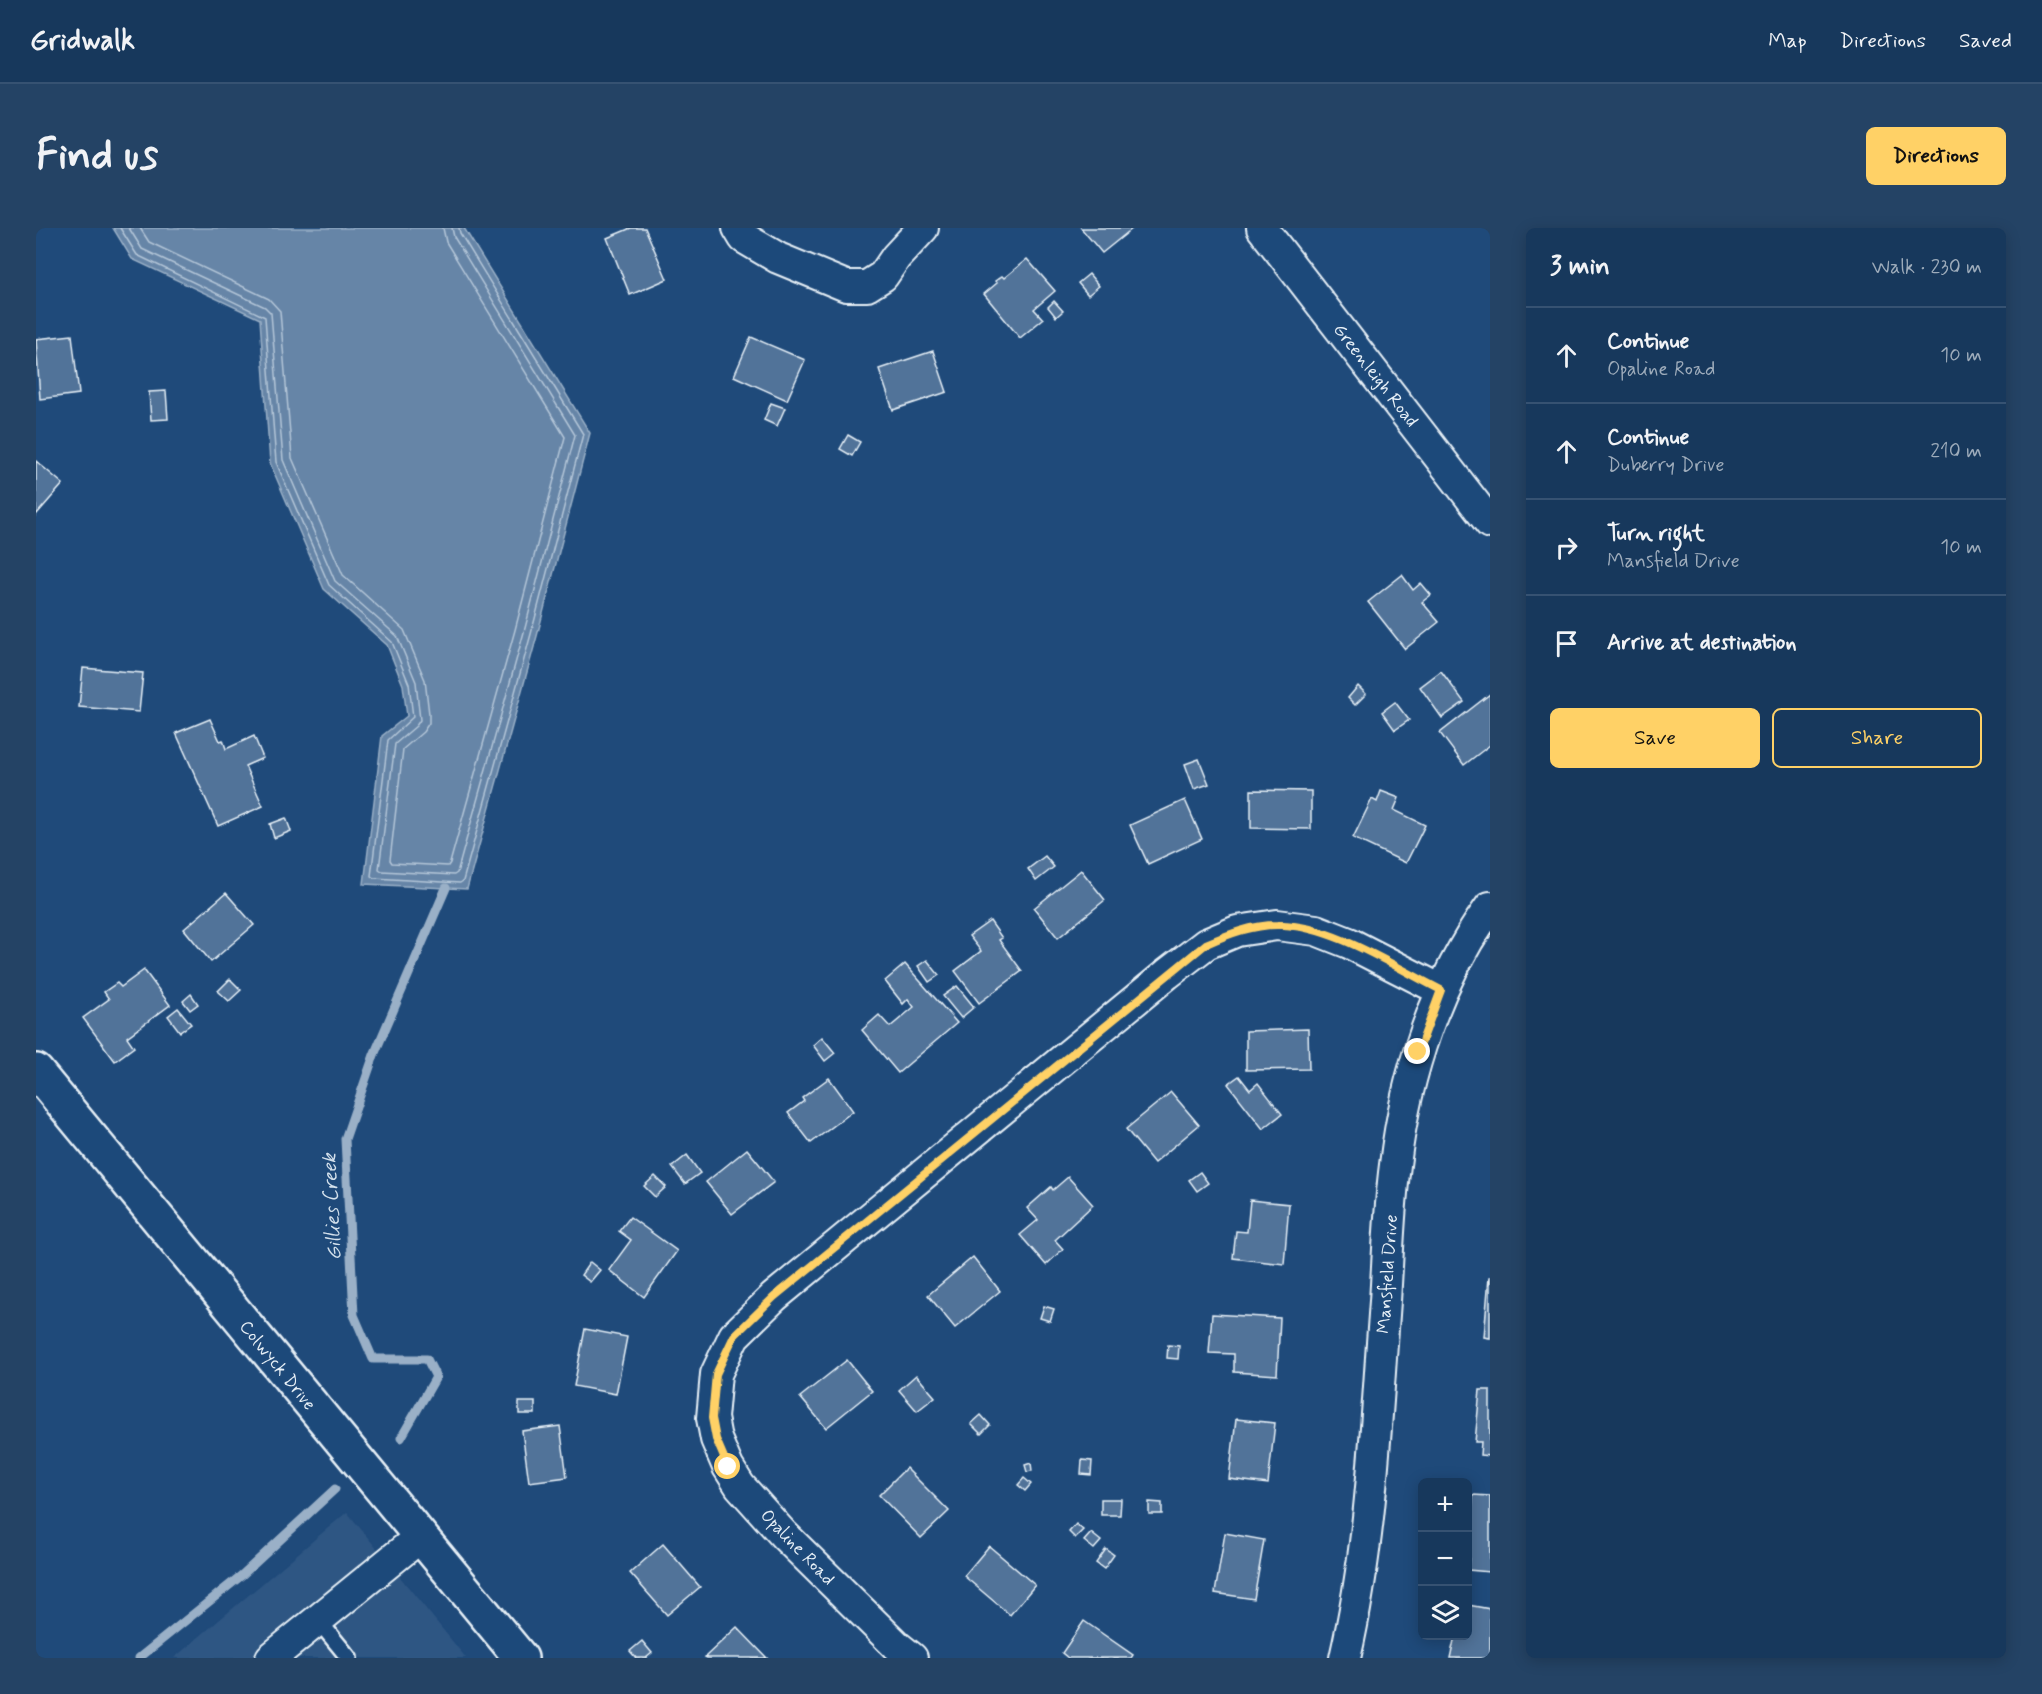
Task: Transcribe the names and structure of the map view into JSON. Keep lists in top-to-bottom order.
{
  "streets": {
    "street": [
      "Greenleigh Road",
      "Mansfield Drive",
      "Colwyck Drive",
      "Opaline Road"
    ]
  },
  "crossings": [
    ["Mansfield Drive", "Opaline Road"]
  ],
  "water": ["Gillies Creek"],
  "page": {
    "header": "Gridwalk",
    "nav": ["Map", "Directions", "Saved"],
    "buttons": [
      "Directions",
      ["Save", "Share"]
    ],
    "title": "Find us",
    "heading": ["3 min", "Walk · 230 m"],
    "list": [
      ["Continue", "Opaline Road", "10 m"],
      ["Continue", "Duberry Drive", "210 m"],
      ["Turn right", "Mansfield Drive", "10 m"],
      "Arrive at destination"
    ],
    "map_buttons": ["+", "−"]
  }
}
